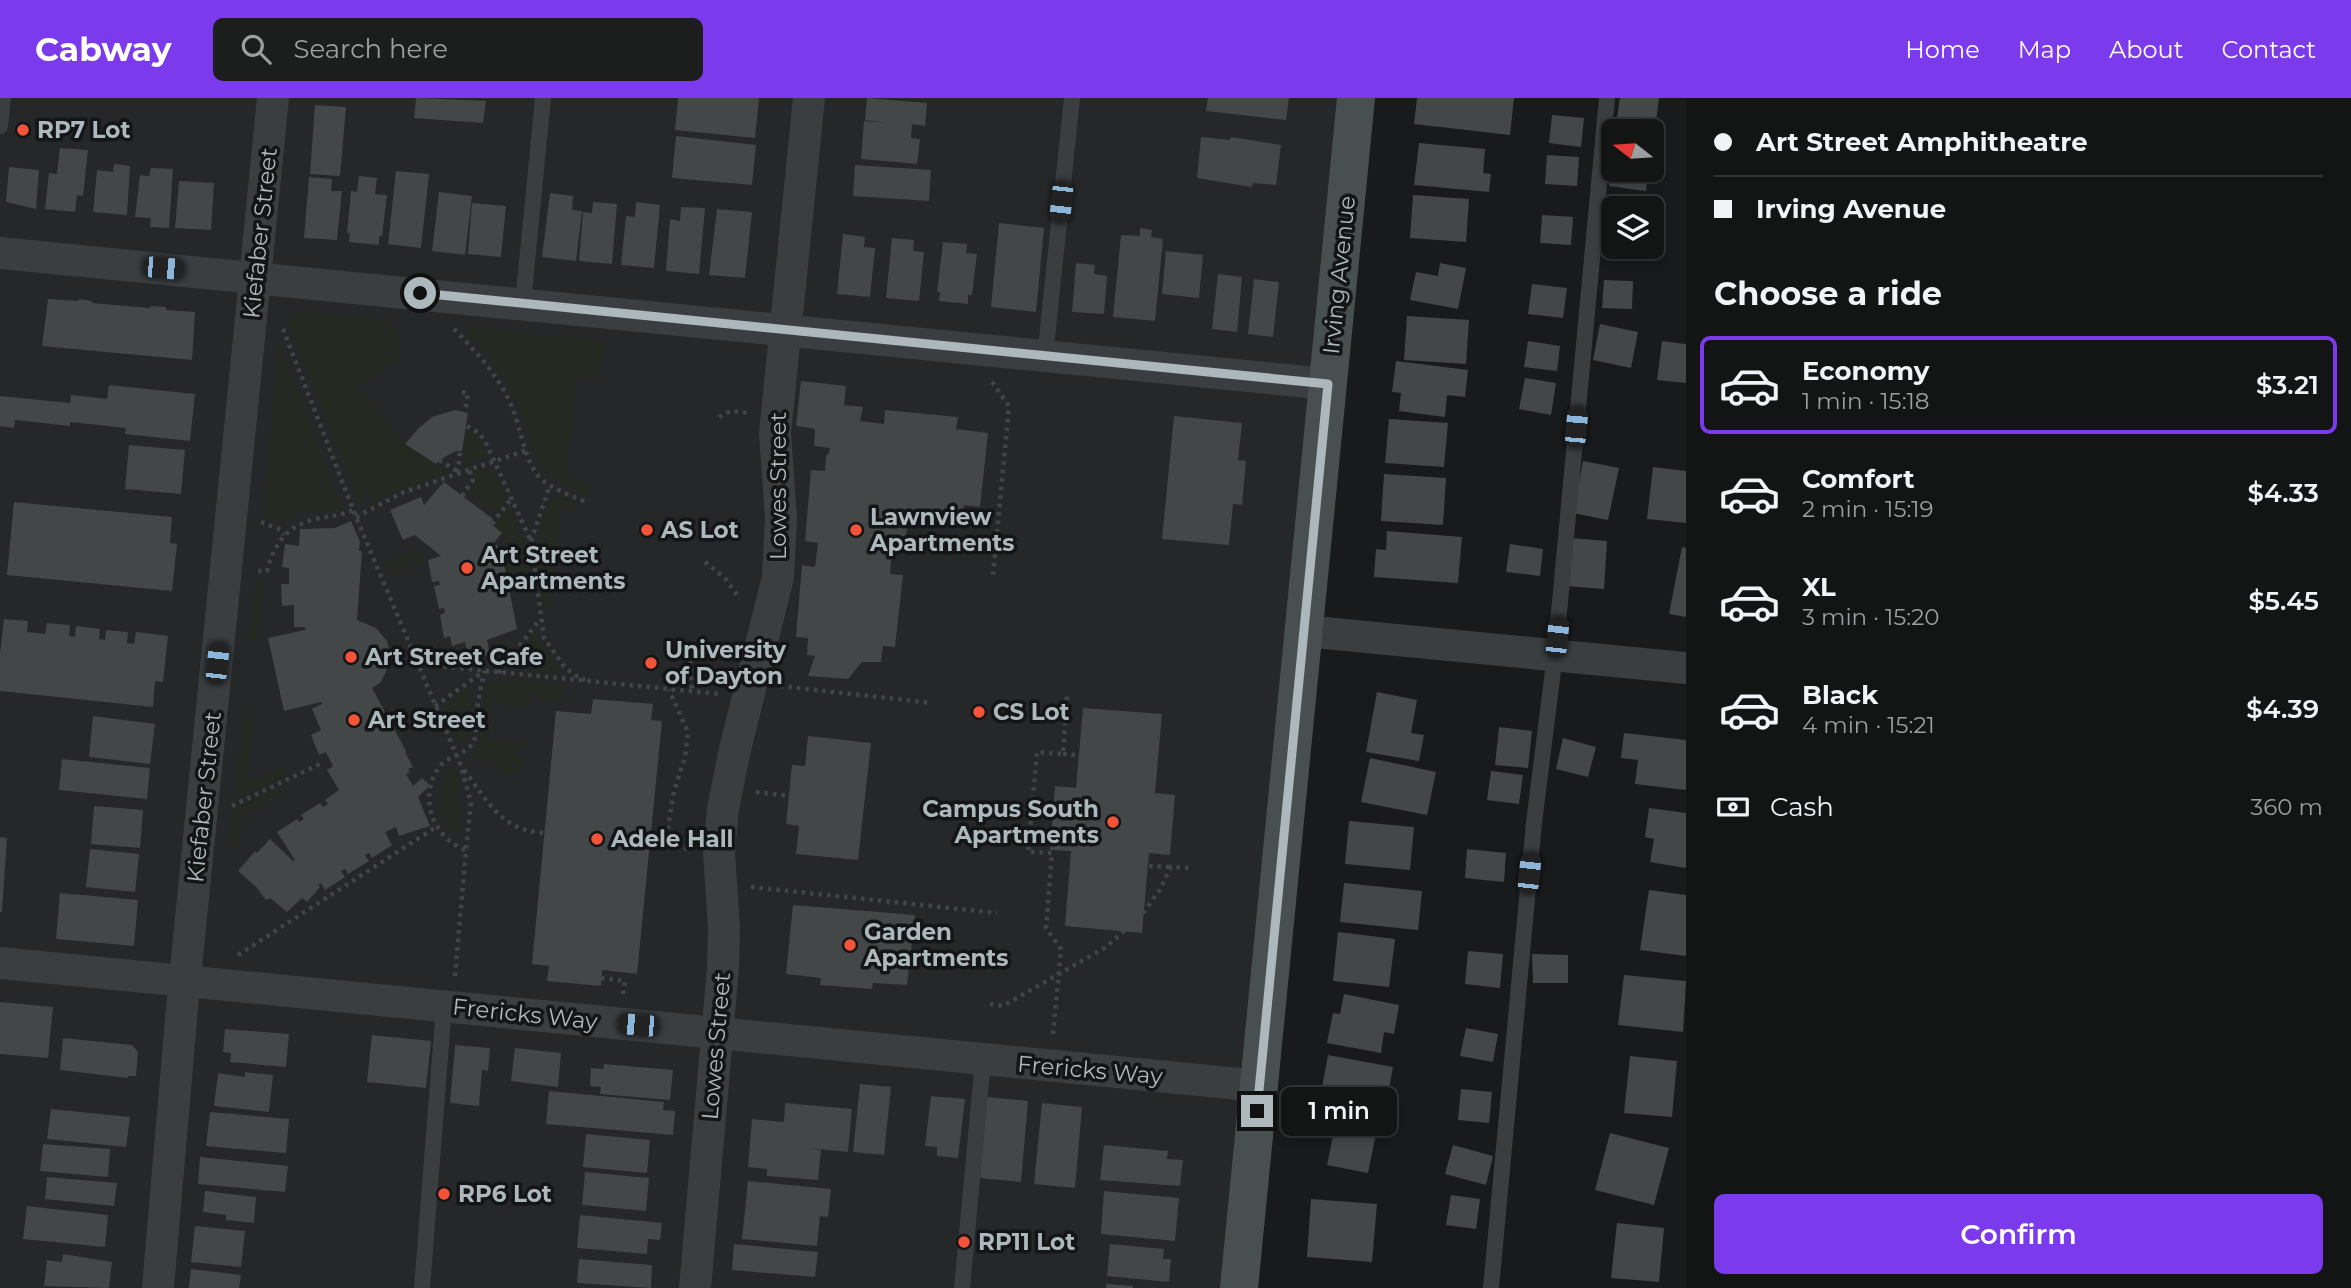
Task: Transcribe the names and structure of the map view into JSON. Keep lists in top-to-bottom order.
{
  "streets": {
    "street": [
      "Kiefaber Street",
      "Irving Avenue",
      "Lowes Street",
      "Frericks Way"
    ]
  },
  "crossings": [
    ["Kiefaber Street", "Frericks Way"],
    ["Irving Avenue", "Frericks Way"],
    ["Lowes Street", "Frericks Way"]
  ],
  "places": [
    "RP7 Lot",
    "AS Lot",
    "Lawnview Apartments",
    "Art Street Apartments",
    "Art Street Cafe",
    "University of Dayton",
    "CS Lot",
    "Art Street",
    "Campus South Apartments",
    "Adele Hall",
    "Garden Apartments",
    "RP6 Lot",
    "RP11 Lot"
  ],
  "north": "left",
  "page": {
    "header": "Cabway",
    "search": "Search here",
    "nav": [
      "Home",
      "Map",
      "About",
      "Contact"
    ],
    "banner": ["Art Street Amphitheatre", "Irving Avenue"],
    "heading": "Choose a ride",
    "list": [
      {
        "name": "Economy",
        "note": "1 min · 15:18",
        "value": "$3.21"
      },
      {
        "name": "Comfort",
        "note": "2 min · 15:19",
        "value": "$4.33"
      },
      {
        "name": "XL",
        "note": "3 min · 15:20",
        "value": "$5.45"
      },
      {
        "name": "Black",
        "note": "4 min · 15:21",
        "value": "$4.39"
      }
    ],
    "pay": ["Cash", "360 m"],
    "bubble": "1 min",
    "buttons": "Confirm"
  }
}
